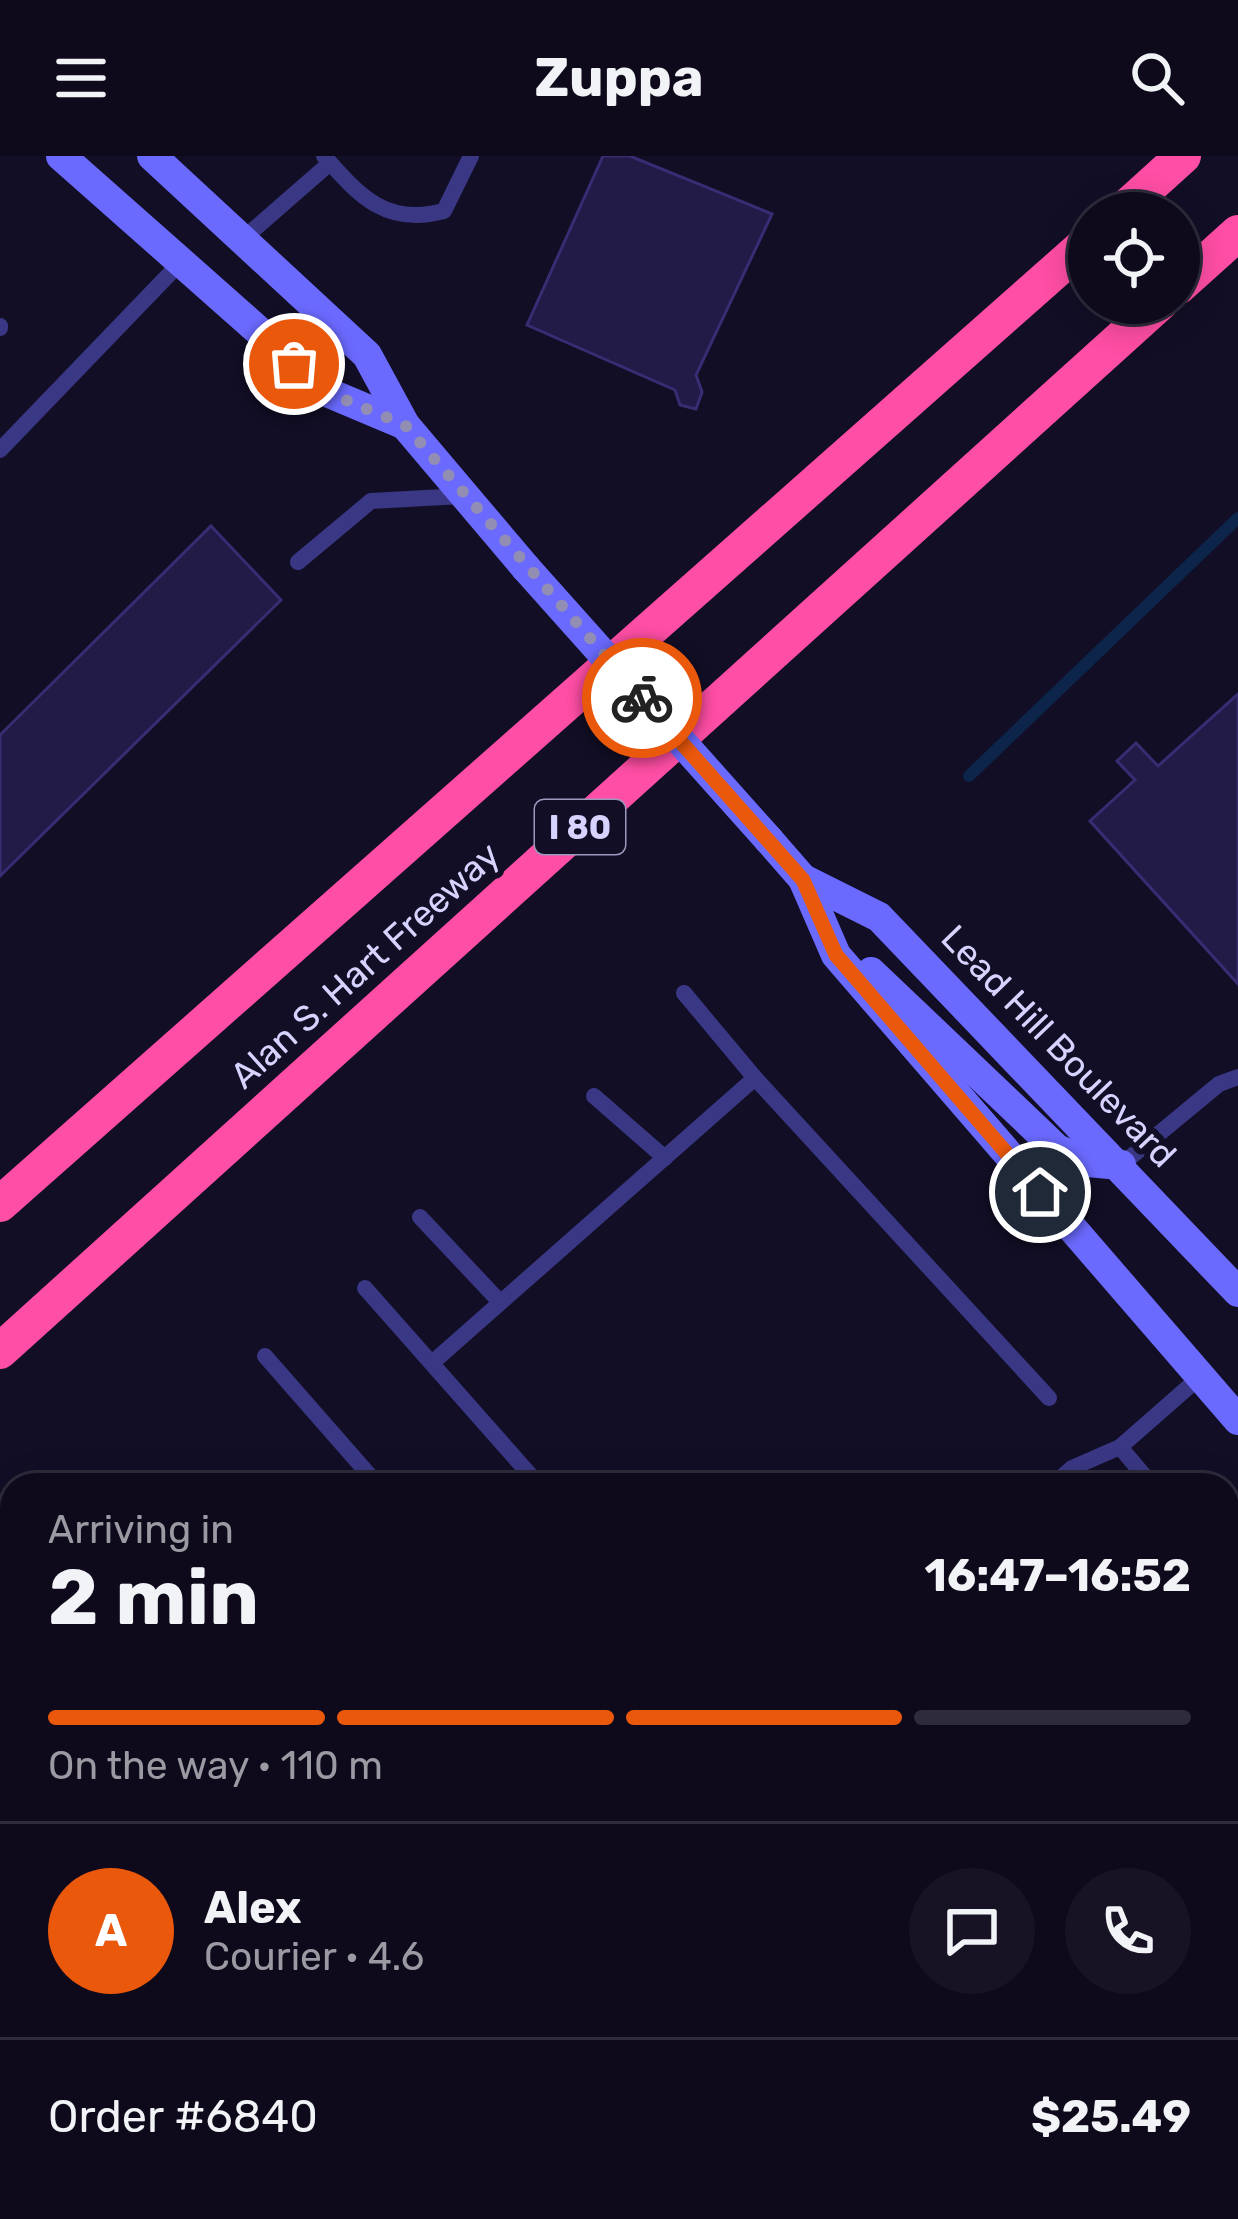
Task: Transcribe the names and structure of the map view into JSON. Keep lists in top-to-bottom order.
{
  "streets": {
    "highway": ["I 80", "Alan S. Hart Freeway"],
    "main road": ["Lead Hill Boulevard"]
  },
  "page": {
    "header": "Zuppa",
    "heading": ["2 min", "Arriving in", "16:47–16:52"],
    "panel": [
      "Alex",
      "Courier · 4.6",
      "Order #6840",
      "$25.49"
    ],
    "bar": "On the way · 110 m",
    "round": "A"
  }
}
